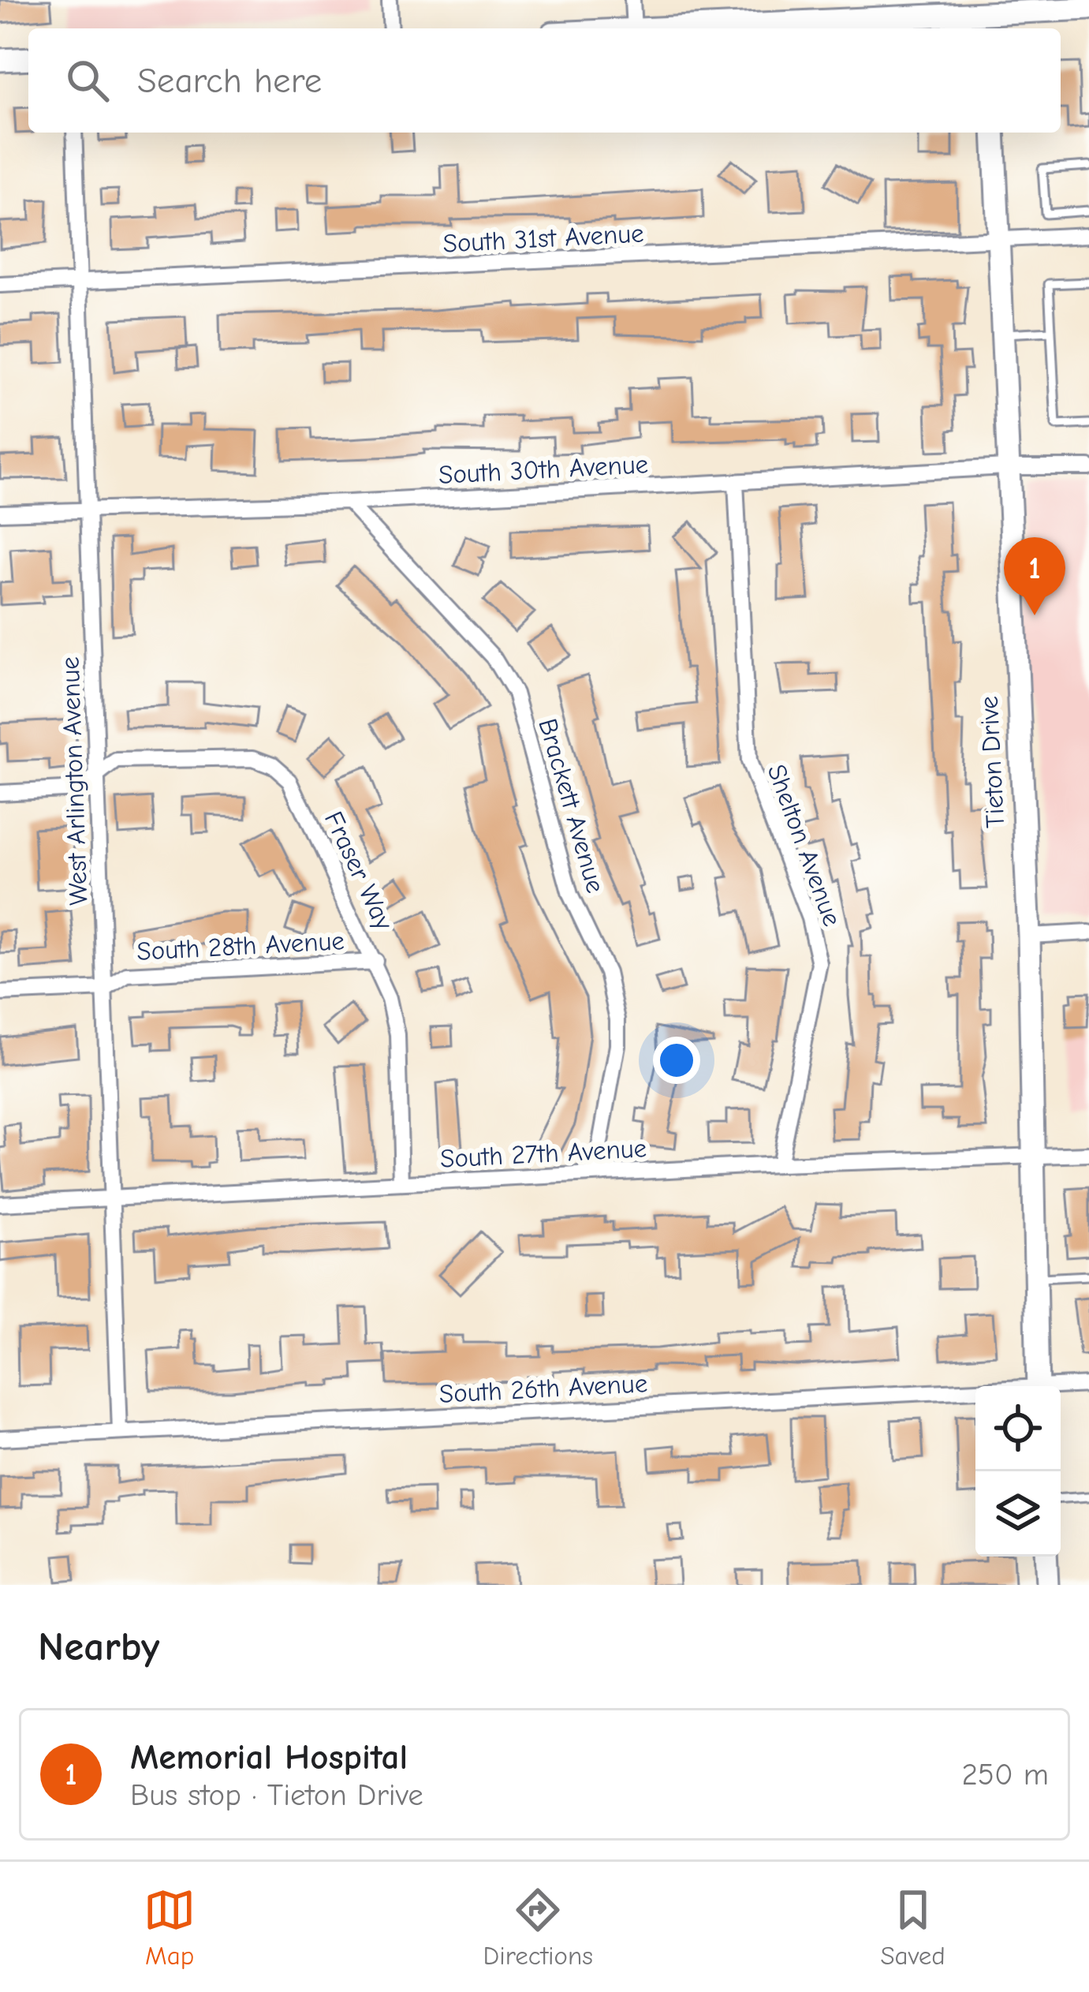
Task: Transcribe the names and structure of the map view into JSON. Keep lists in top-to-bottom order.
{
  "streets": {
    "main road": ["Tieton Drive"],
    "street": [
      "South 31st Avenue",
      "South 30th Avenue",
      "West Arlington Avenue",
      "Brackett Avenue",
      "Shelton Avenue",
      "Fraser Way",
      "South 28th Avenue",
      "South 27th Avenue",
      "South 26th Avenue"
    ]
  },
  "crossings": [
    ["South 31st Avenue", "Tieton Drive"],
    ["South 31st Avenue", "West Arlington Avenue"],
    ["South 30th Avenue", "Tieton Drive"],
    ["South 30th Avenue", "West Arlington Avenue"],
    ["South 30th Avenue", "Brackett Avenue"],
    ["South 30th Avenue", "Shelton Avenue"],
    ["Tieton Drive", "South 27th Avenue"],
    ["West Arlington Avenue", "Fraser Way"],
    ["West Arlington Avenue", "South 28th Avenue"],
    ["West Arlington Avenue", "South 27th Avenue"],
    ["West Arlington Avenue", "South 26th Avenue"],
    ["Brackett Avenue", "South 27th Avenue"],
    ["Shelton Avenue", "South 27th Avenue"],
    ["Fraser Way", "South 28th Avenue"],
    ["Fraser Way", "South 27th Avenue"]
  ],
  "page": {
    "search": "Search here",
    "pins": "1",
    "heading": "Nearby",
    "list": [
      {
        "mark": "1",
        "name": "Memorial Hospital",
        "note": "Bus stop · Tieton Drive",
        "value": "250 m"
      }
    ],
    "nav": ["Map", "Directions", "Saved"]
  }
}
